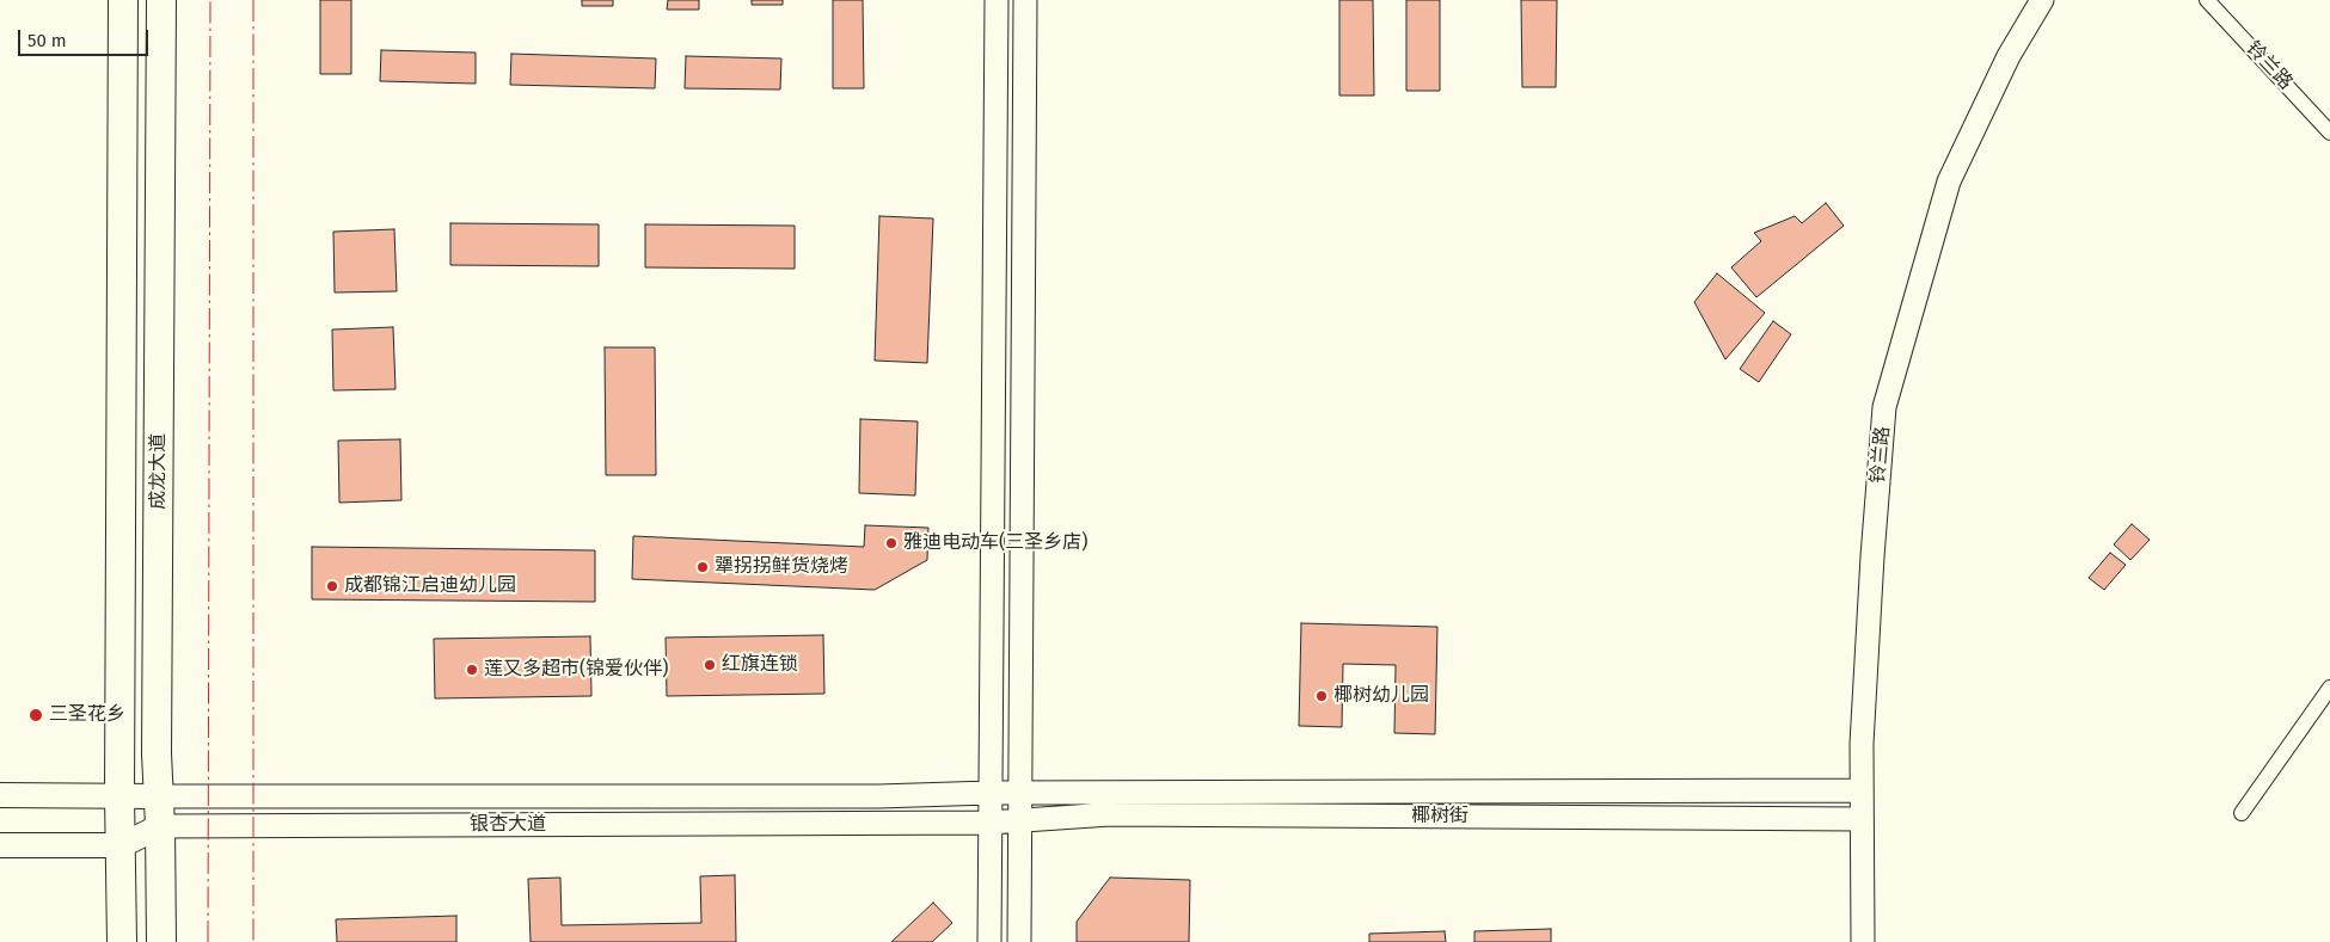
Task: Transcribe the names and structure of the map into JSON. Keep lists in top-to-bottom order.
{
  "streets": {
    "highway": ["成龙大道"],
    "main road": ["银杏大道"],
    "street": ["铃兰路", "椰树街"]
  },
  "crossings": [
    ["铃兰路", "椰树街"],
    ["成龙大道", "银杏大道"],
    ["椰树街", "银杏大道"]
  ],
  "places": [
    "雅迪电动车(三圣乡店)",
    "犟拐拐鲜货烧烤",
    "成都锦江启迪幼儿园",
    "红旗连锁",
    "莲又多超市(锦爱伙伴)",
    "椰树幼儿园",
    "三圣花乡"
  ],
  "scale_bar": "50 m"
}
